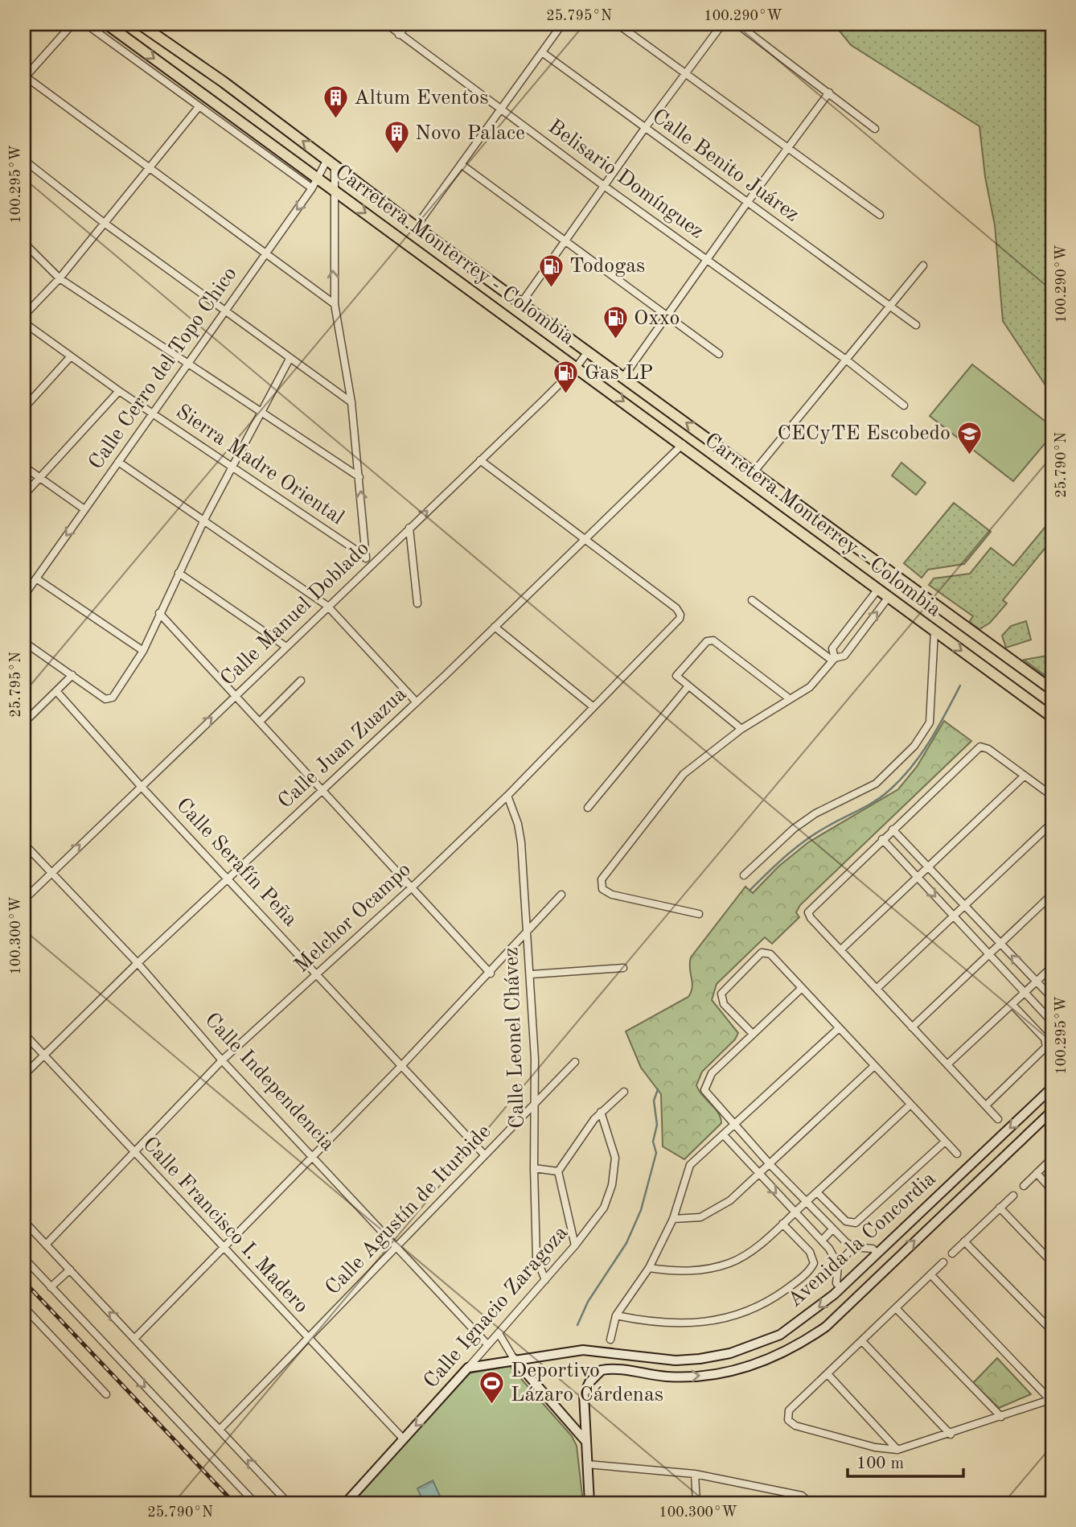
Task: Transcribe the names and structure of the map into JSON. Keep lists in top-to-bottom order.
{
  "streets": {
    "main road": ["Carretera Monterrey - Colombia", "Avenida la Concordia", "Calle Ignacio Zaragoza"],
    "street": [
      "Calle Benito Juárez",
      "Belisario Domínguez",
      "Calle Cerro del Topo Chico",
      "Sierra Madre Oriental",
      "Calle Manuel Doblado",
      "Calle Juan Zuazua",
      "Calle Serafín Peña",
      "Melchor Ocampo",
      "Calle Leonel Chávez",
      "Calle Independencia",
      "Calle Agustín de Iturbide",
      "Calle Francisco I. Madero"
    ]
  },
  "crossings": [
    ["Carretera Monterrey - Colombia", "Calle Cerro del Topo Chico"],
    ["Carretera Monterrey - Colombia", "Calle Manuel Doblado"],
    ["Carretera Monterrey - Colombia", "Calle Juan Zuazua"],
    ["Calle Cerro del Topo Chico", "Sierra Madre Oriental"],
    ["Calle Manuel Doblado", "Calle Serafín Peña"],
    ["Calle Manuel Doblado", "Calle Independencia"],
    ["Calle Juan Zuazua", "Calle Serafín Peña"],
    ["Calle Juan Zuazua", "Melchor Ocampo"],
    ["Calle Juan Zuazua", "Calle Independencia"],
    ["Calle Juan Zuazua", "Calle Francisco I. Madero"],
    ["Calle Serafín Peña", "Melchor Ocampo"],
    ["Calle Serafín Peña", "Calle Agustín de Iturbide"],
    ["Melchor Ocampo", "Calle Leonel Chávez"],
    ["Melchor Ocampo", "Calle Independencia"],
    ["Melchor Ocampo", "Calle Francisco I. Madero"],
    ["Calle Leonel Chávez", "Calle Agustín de Iturbide"],
    ["Calle Leonel Chávez", "Calle Ignacio Zaragoza"],
    ["Calle Independencia", "Calle Agustín de Iturbide"],
    ["Calle Independencia", "Calle Ignacio Zaragoza"],
    ["Calle Agustín de Iturbide", "Calle Francisco I. Madero"],
    ["Calle Francisco I. Madero", "Calle Ignacio Zaragoza"],
    ["Avenida la Concordia", "Calle Ignacio Zaragoza"]
  ],
  "one_way": ["Calle Manuel Doblado"],
  "places": {
    "building": ["Altum Eventos", "Novo Palace"],
    "fuel station": ["Todogas", "Oxxo", "Gas LP"],
    "school or university": ["CECyTE Escobedo"],
    "sports": ["Deportivo Lázaro Cárdenas"]
  },
  "scale_bar": "100 m",
  "coordinates": [
    "25.795°N",
    "100.290°W",
    "100.295°W",
    "25.790°N",
    "100.300°W"
  ]
}
